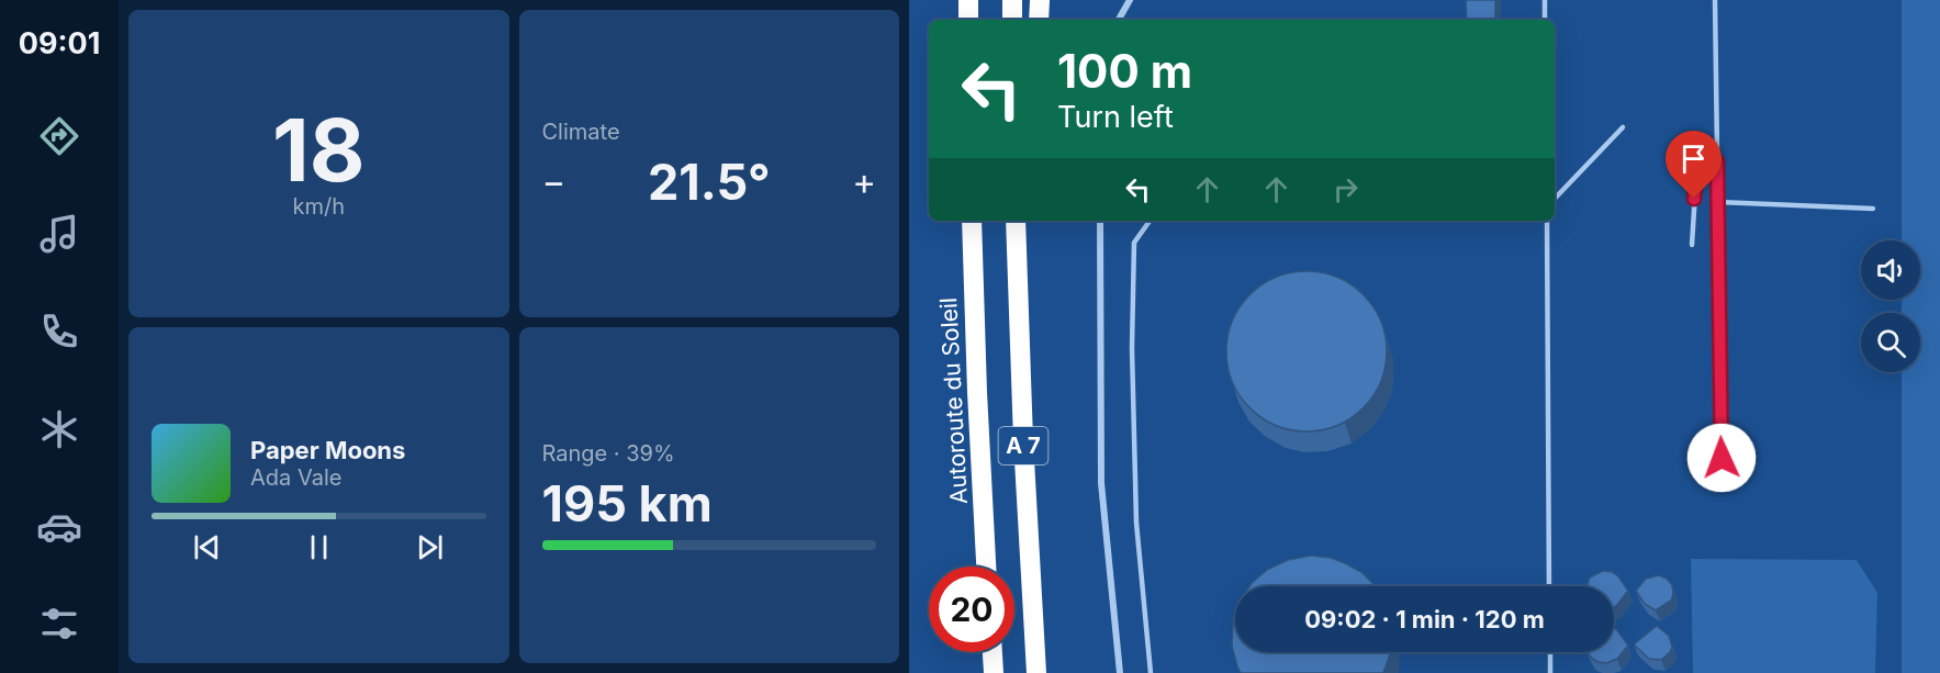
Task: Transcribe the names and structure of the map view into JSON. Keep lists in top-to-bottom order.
{
  "streets": {
    "highway": ["Autoroute du Soleil", "A 7"]
  },
  "page": {
    "tabs": "09:01",
    "tile": [
      ["18", "km/h"],
      "Climate",
      ["Range · 39%", "195 km"]
    ],
    "turn": ["100 m", "Turn left"],
    "heat": ["−", "21.5°", "+"],
    "song": ["Paper Moons", "Ada Vale"],
    "limit": "20",
    "trip": "09:02 · 1 min · 120 m"
  }
}
